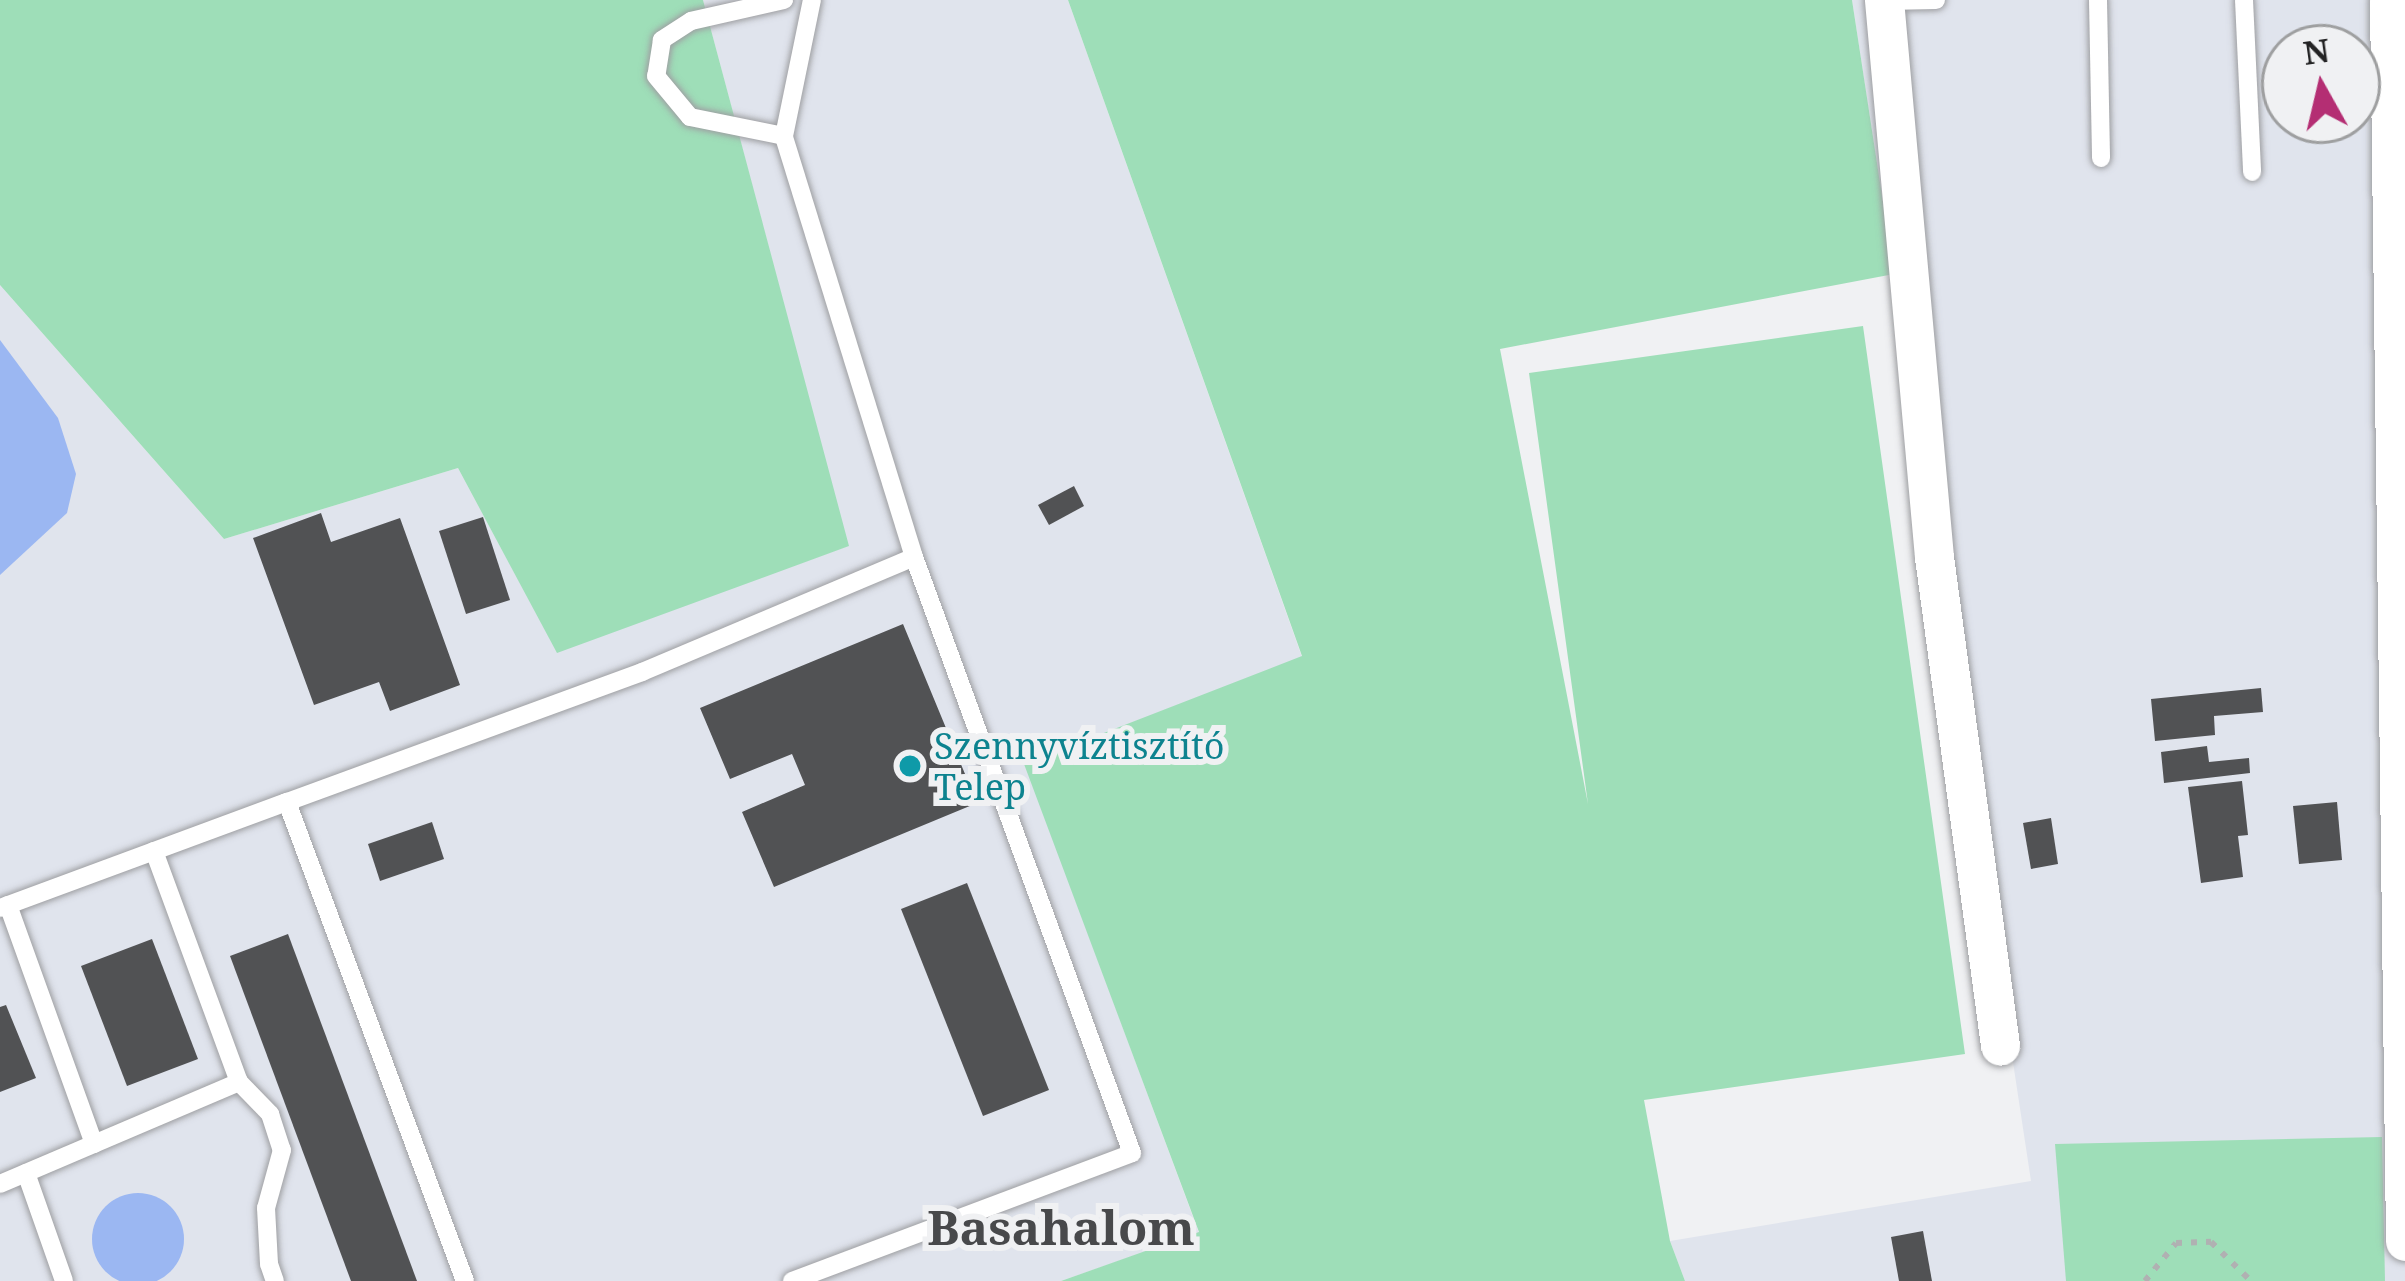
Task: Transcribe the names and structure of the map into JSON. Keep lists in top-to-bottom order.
{
  "districts": ["Basahalom"],
  "places": ["Szennyvíztisztító Telep"],
  "north": "top"
}
